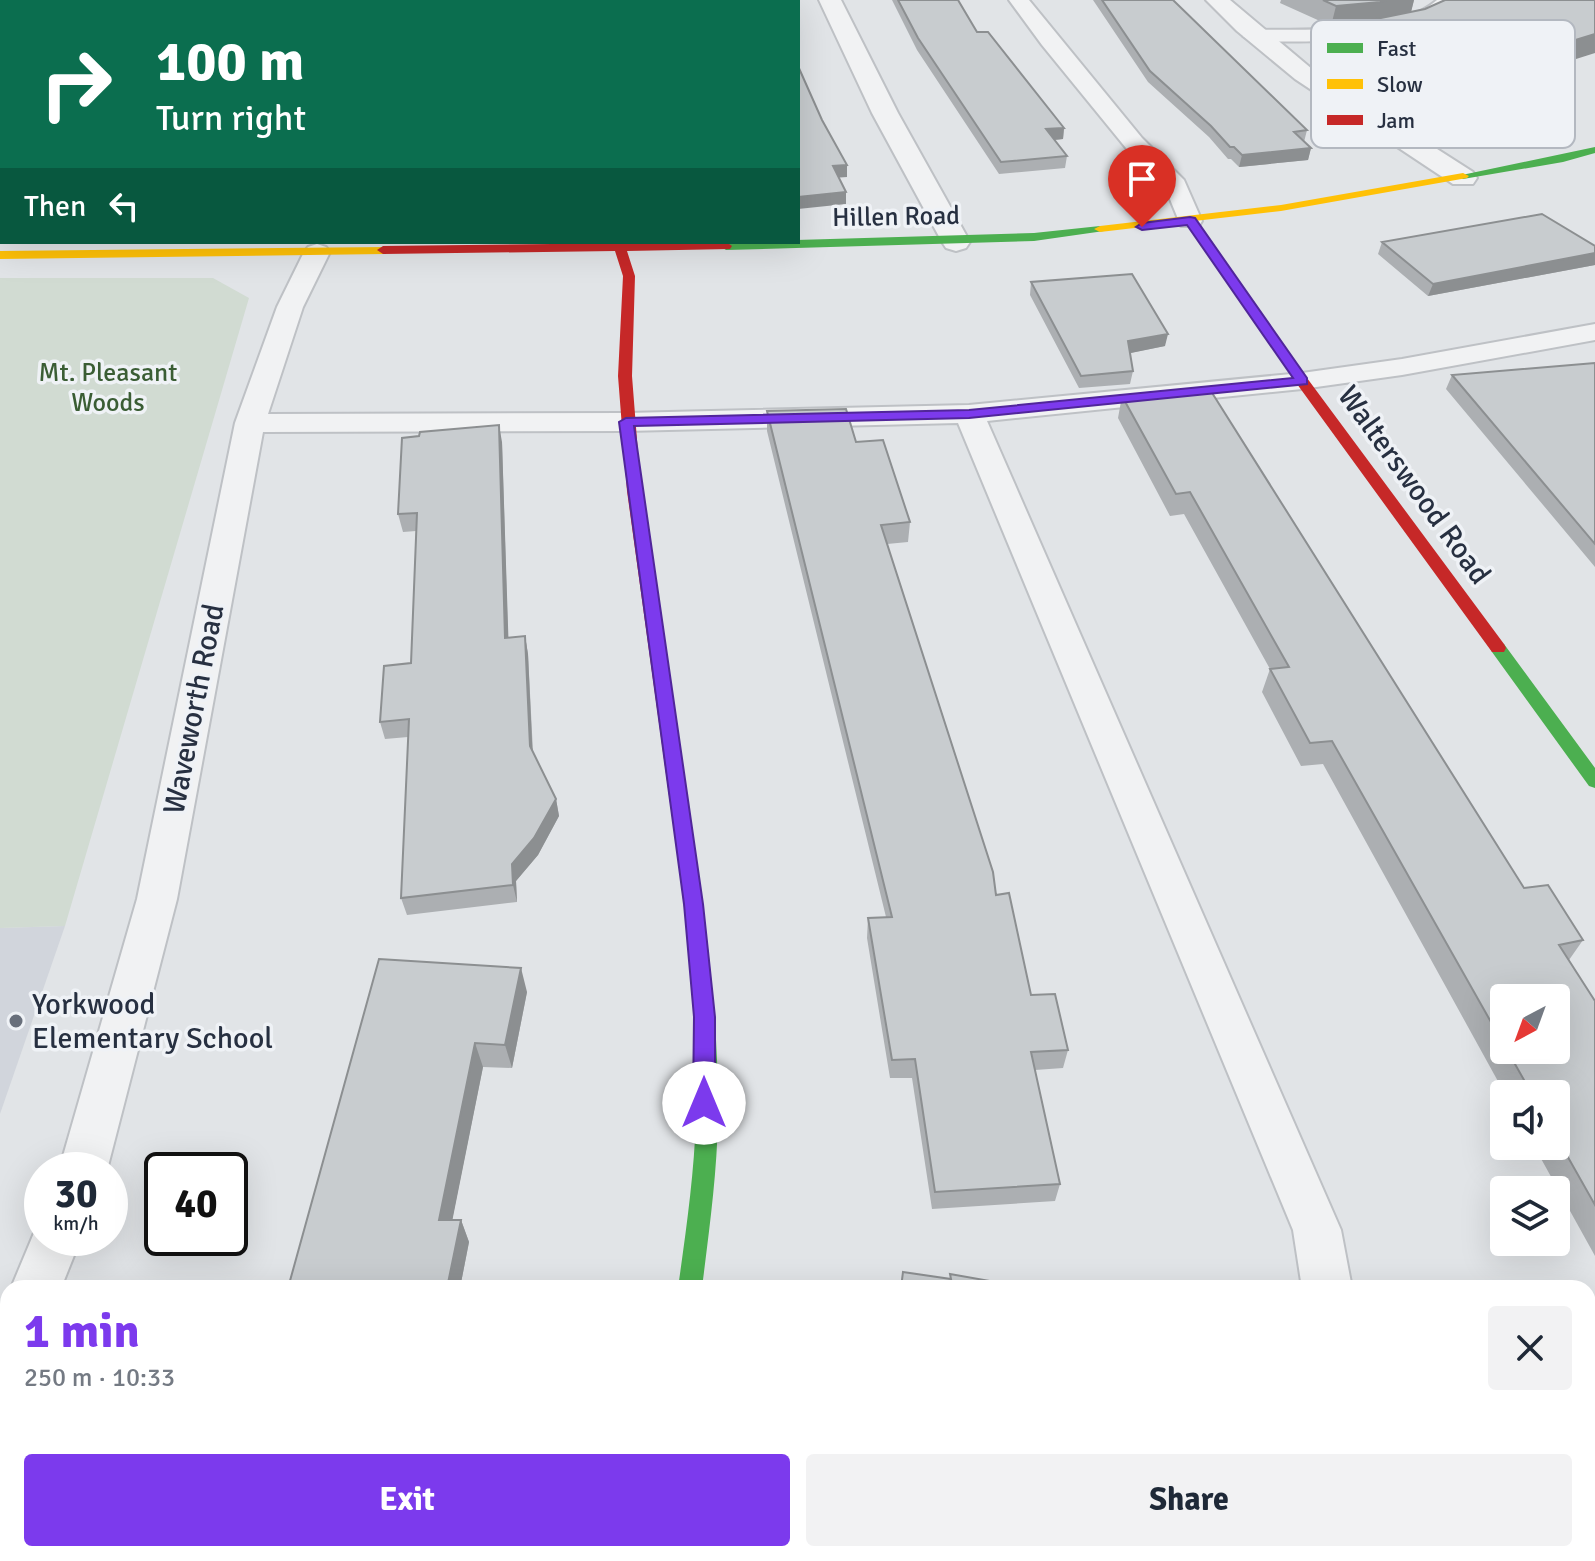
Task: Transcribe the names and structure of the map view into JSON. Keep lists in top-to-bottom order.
{
  "streets": {
    "street": ["Hillen Road", "Walterswood Road"],
    "lane": ["Waveworth Road"]
  },
  "crossings": [
    ["Hillen Road", "Walterswood Road"],
    ["Hillen Road", "Waveworth Road"]
  ],
  "parks": ["Mt. Pleasant Woods"],
  "places": ["Yorkwood Elementary School"],
  "legend": ["Fast", "Slow", "Jam"],
  "north": "bottom left",
  "page": {
    "turn": ["100 m", "Turn right"],
    "then": "Then",
    "speed": "30 km/h",
    "limit": "40",
    "heading": ["1 min", "250 m · 10:33"],
    "buttons": ["Exit", "Share"]
  }
}
